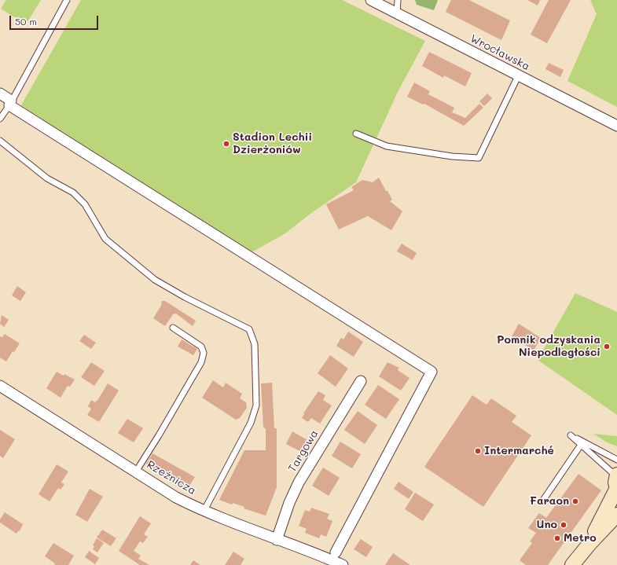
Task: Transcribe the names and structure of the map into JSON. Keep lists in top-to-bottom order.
{
  "streets": {
    "street": ["Wrocławska", "Targowa", "Rzeźnicza"]
  },
  "crossings": [
    ["Targowa", "Rzeźnicza"]
  ],
  "places": [
    "Stadion Lechii Dzierżoniów",
    "Pomnik odzyskania Niepodległości",
    "Intermarché",
    "Faraon",
    "Uno",
    "Metro"
  ],
  "scale_bar": "50 m"
}
